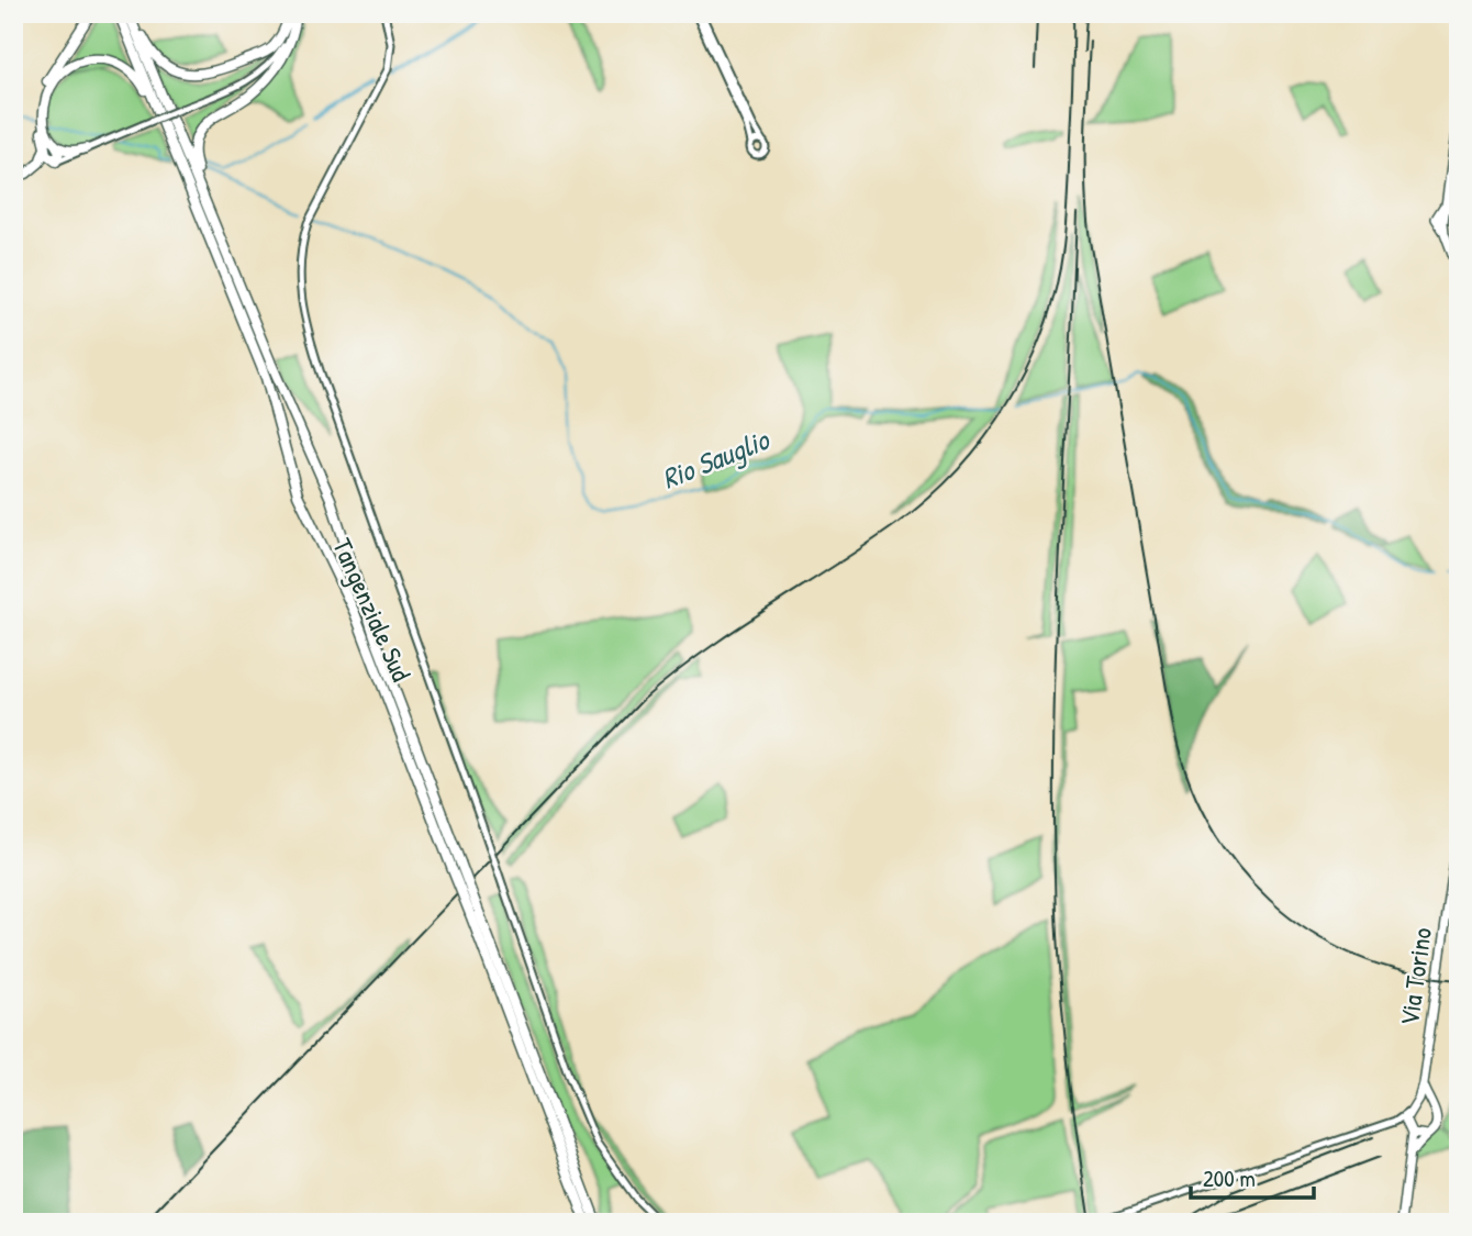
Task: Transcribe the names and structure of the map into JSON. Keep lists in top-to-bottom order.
{
  "streets": {
    "highway": ["Tangenziale Sud"],
    "main road": ["Via Torino"]
  },
  "water": ["Rio Sauglio"],
  "scale_bar": "200 m"
}
